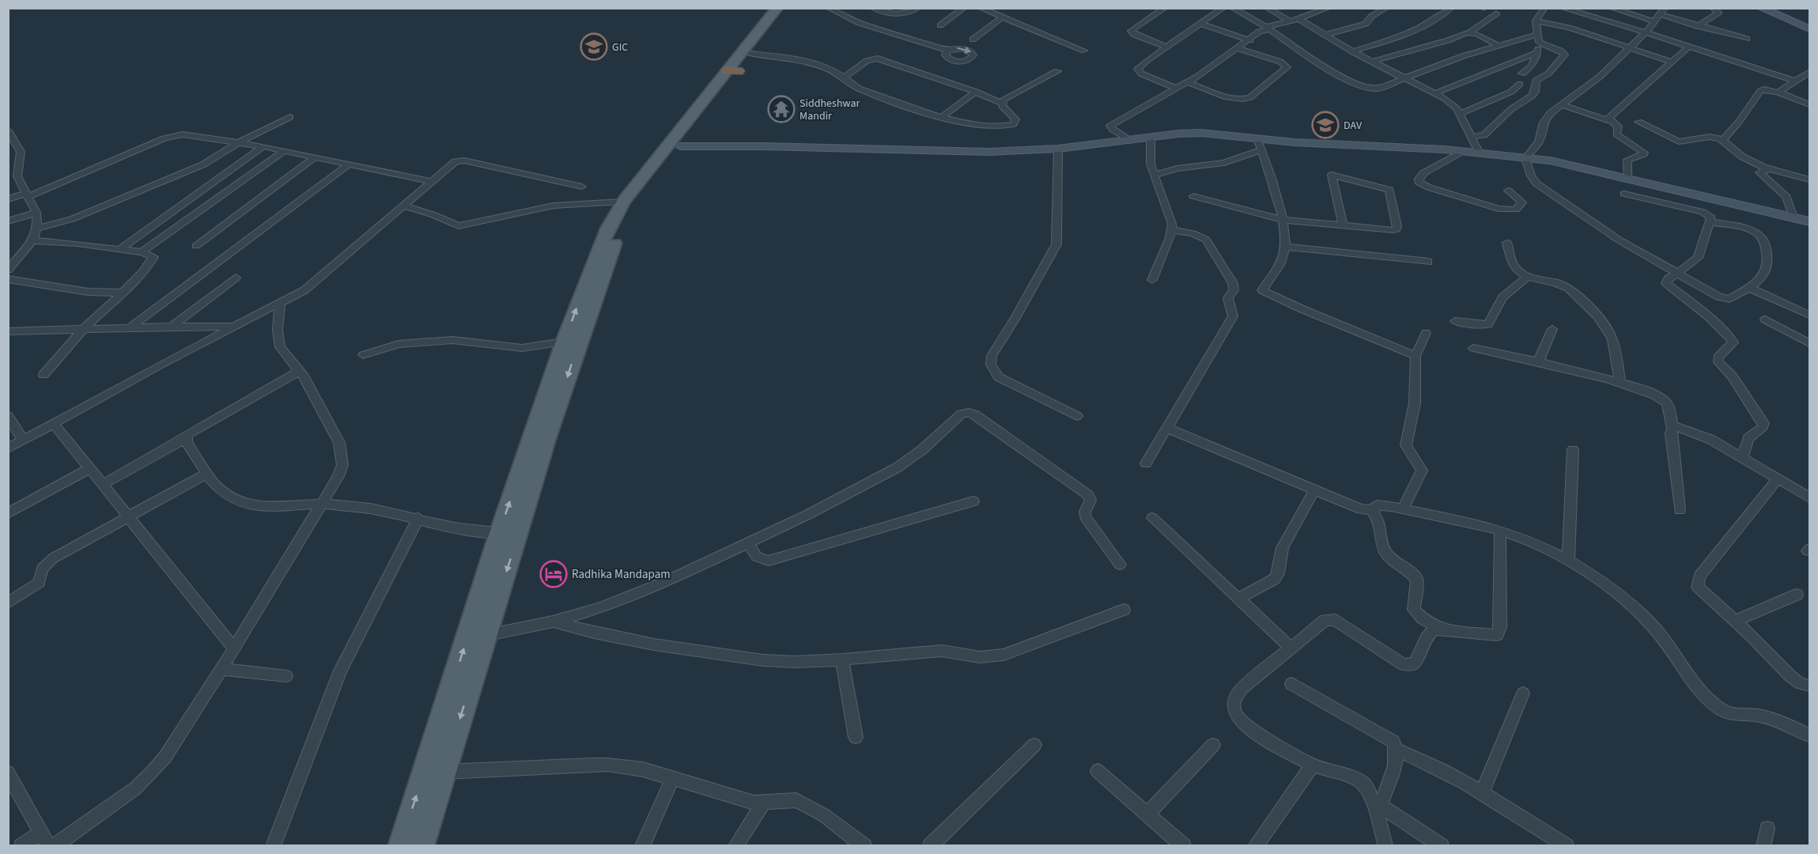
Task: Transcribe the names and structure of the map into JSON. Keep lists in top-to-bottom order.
{
  "places": {
    "school or university": ["GIC", "DAV"],
    "temple": ["Siddheshwar Mandir"],
    "hotel": ["Radhika Mandapam"]
  }
}
